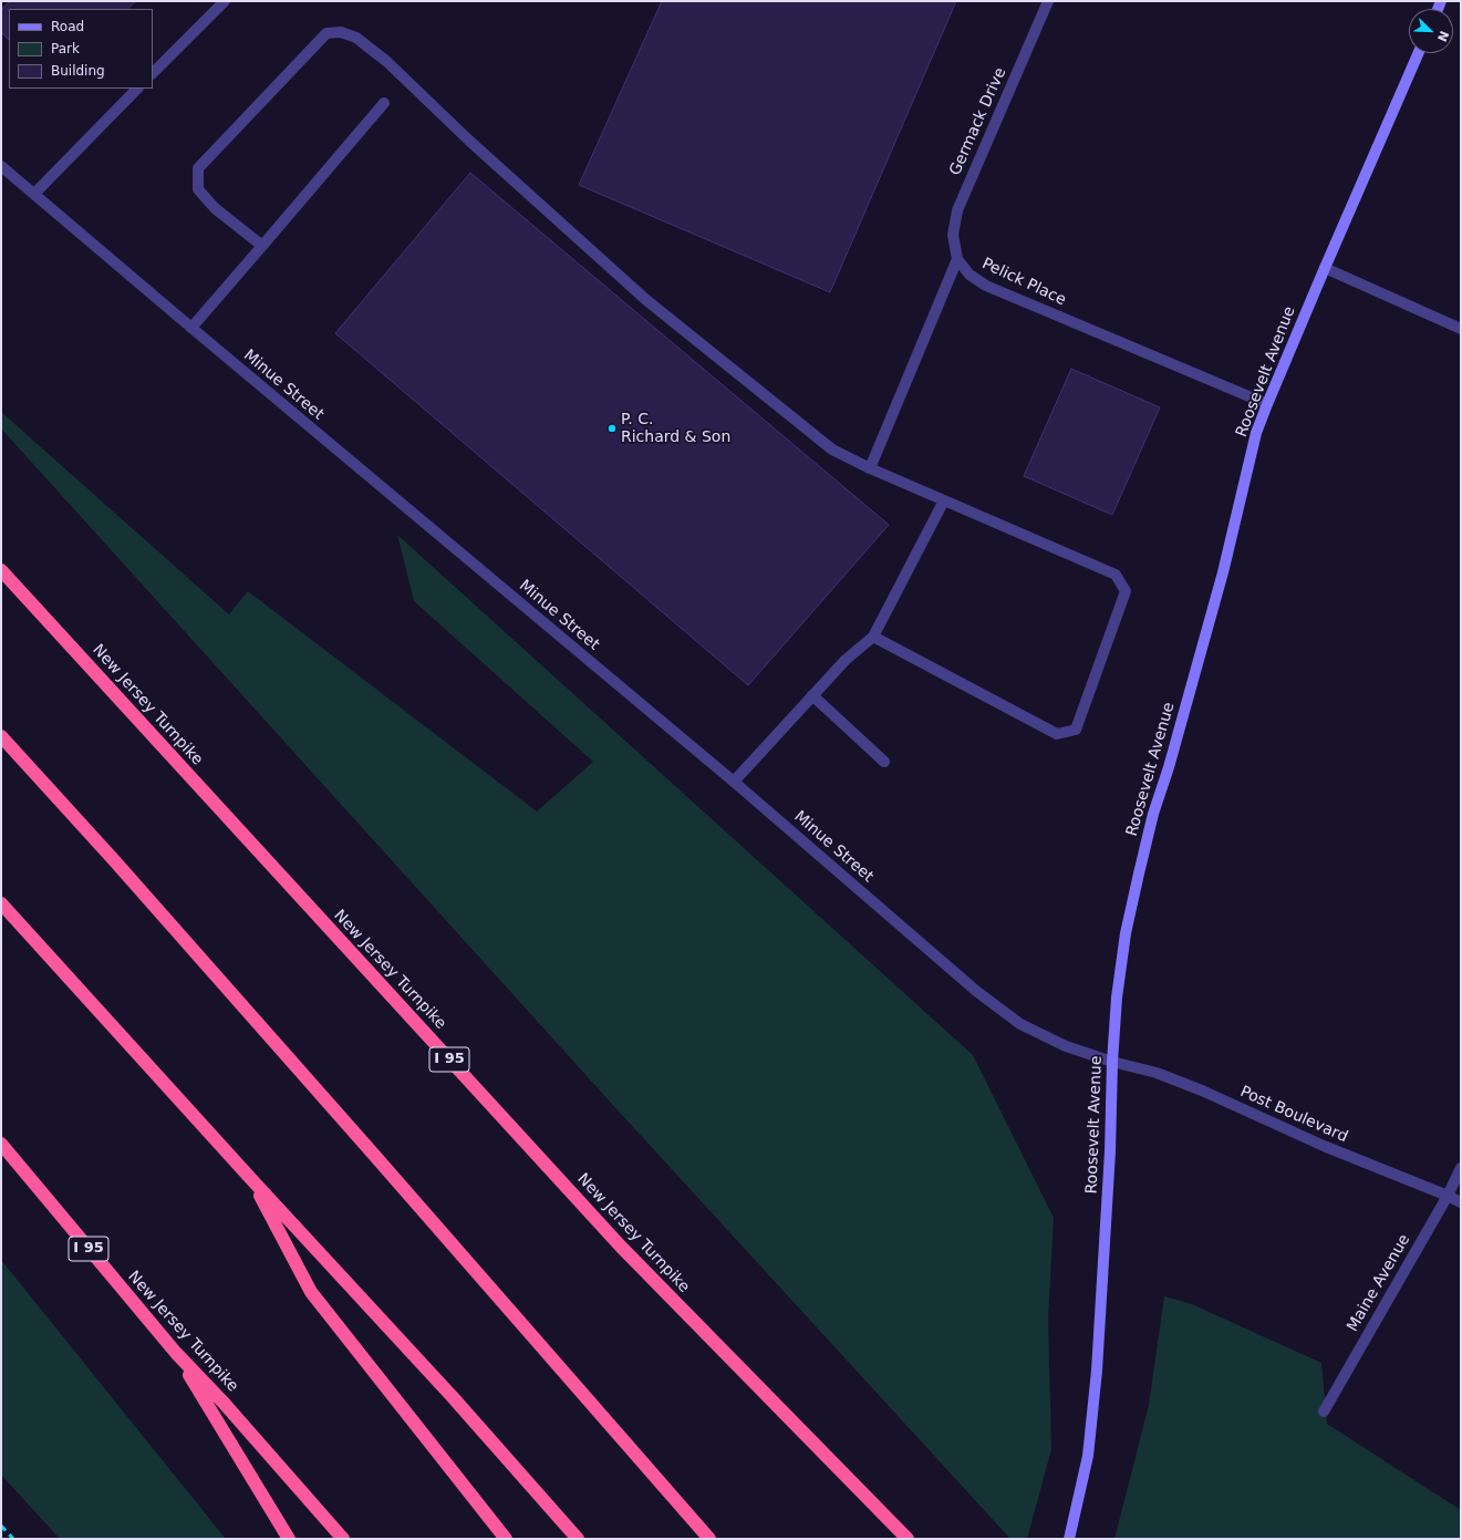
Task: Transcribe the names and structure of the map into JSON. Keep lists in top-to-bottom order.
{
  "streets": {
    "highway": ["New Jersey Turnpike", "I 95"],
    "main road": ["Roosevelt Avenue"],
    "street": [
      "Germack Drive",
      "Pelick Place",
      "Minue Street",
      "Post Boulevard",
      "Maine Avenue"
    ]
  },
  "crossings": [
    ["Germack Drive", "Pelick Place"],
    ["Pelick Place", "Roosevelt Avenue"],
    ["Roosevelt Avenue", "Minue Street"],
    ["Roosevelt Avenue", "Post Boulevard"],
    ["Minue Street", "Post Boulevard"],
    ["Post Boulevard", "Maine Avenue"]
  ],
  "places": ["P. C. Richard & Son"],
  "legend": ["Road", "Park", "Building"],
  "north": "bottom right"
}
